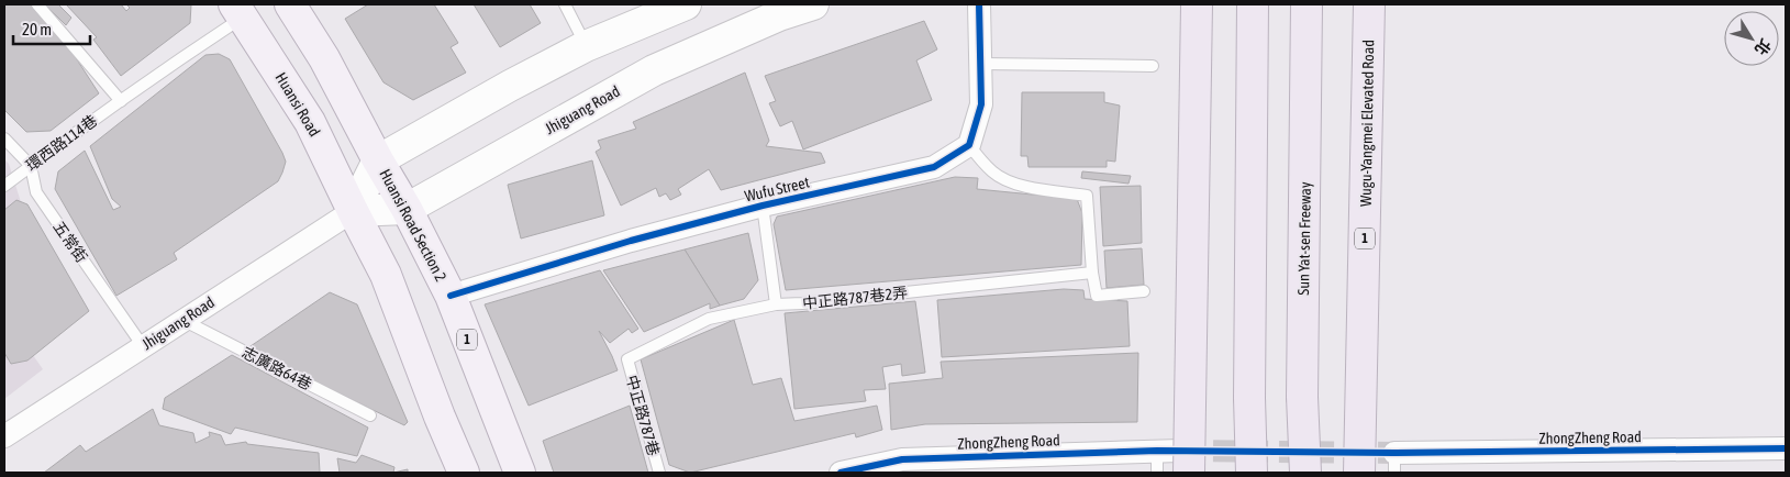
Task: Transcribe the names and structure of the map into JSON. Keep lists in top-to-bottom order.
{
  "streets": {
    "highway": ["Wugu-Yangmei Elevated Road", "Sun Yat-sen Freeway", "1"],
    "main road": ["Huansi Road", "Jhiguang Road", "Huansi Road Section 2"],
    "street": ["Wufu Street", "ZhongZheng Road"],
    "lane": [
      "環西路114巷",
      "五常街",
      "中正路787巷2弄",
      "志廣路64巷",
      "中正路787巷"
    ]
  },
  "crossings": [
    ["Huansi Road", "Jhiguang Road"],
    ["Huansi Road", "環西路114巷"],
    ["Jhiguang Road", "Huansi Road Section 2"],
    ["Jhiguang Road", "五常街"],
    ["Jhiguang Road", "志廣路64巷"],
    ["環西路114巷", "五常街"],
    ["Wufu Street", "Huansi Road Section 2"],
    ["Huansi Road Section 2", "1"],
    ["中正路787巷2弄", "中正路787巷"]
  ],
  "scale_bar": "20 m",
  "north": "bottom right"
}
